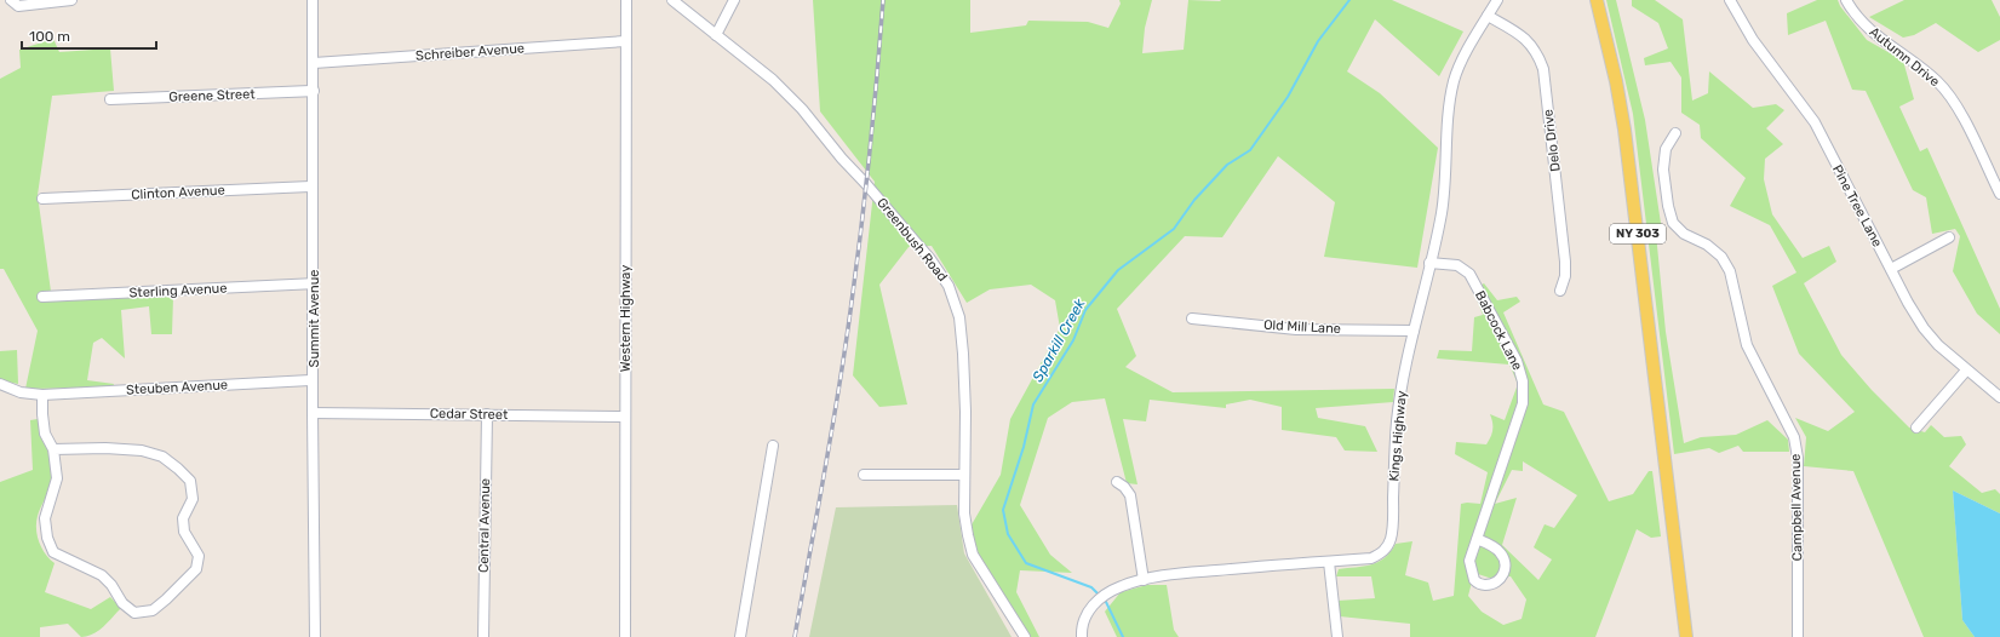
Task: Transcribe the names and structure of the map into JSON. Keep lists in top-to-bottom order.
{
  "streets": {
    "main road": ["NY 303"],
    "street": [
      "Schreiber Avenue",
      "Autumn Drive",
      "Greene Street",
      "Delo Drive",
      "Clinton Avenue",
      "Pine Tree Lane",
      "Greenbush Road",
      "Sterling Avenue",
      "Summit Avenue",
      "Western Highway",
      "Old Mill Lane",
      "Babcock Lane",
      "Steuben Avenue",
      "Cedar Street",
      "Kings Highway",
      "Campbell Avenue",
      "Central Avenue"
    ]
  },
  "crossings": [
    ["Schreiber Avenue", "Summit Avenue"],
    ["Schreiber Avenue", "Western Highway"],
    ["Greene Street", "Summit Avenue"],
    ["Delo Drive", "Kings Highway"],
    ["Clinton Avenue", "Summit Avenue"],
    ["Sterling Avenue", "Summit Avenue"],
    ["Summit Avenue", "Steuben Avenue"],
    ["Summit Avenue", "Cedar Street"],
    ["Western Highway", "Cedar Street"],
    ["Old Mill Lane", "Kings Highway"],
    ["Babcock Lane", "Kings Highway"],
    ["Cedar Street", "Central Avenue"]
  ],
  "water": ["Sparkill Creek"],
  "scale_bar": "100 m"
}
